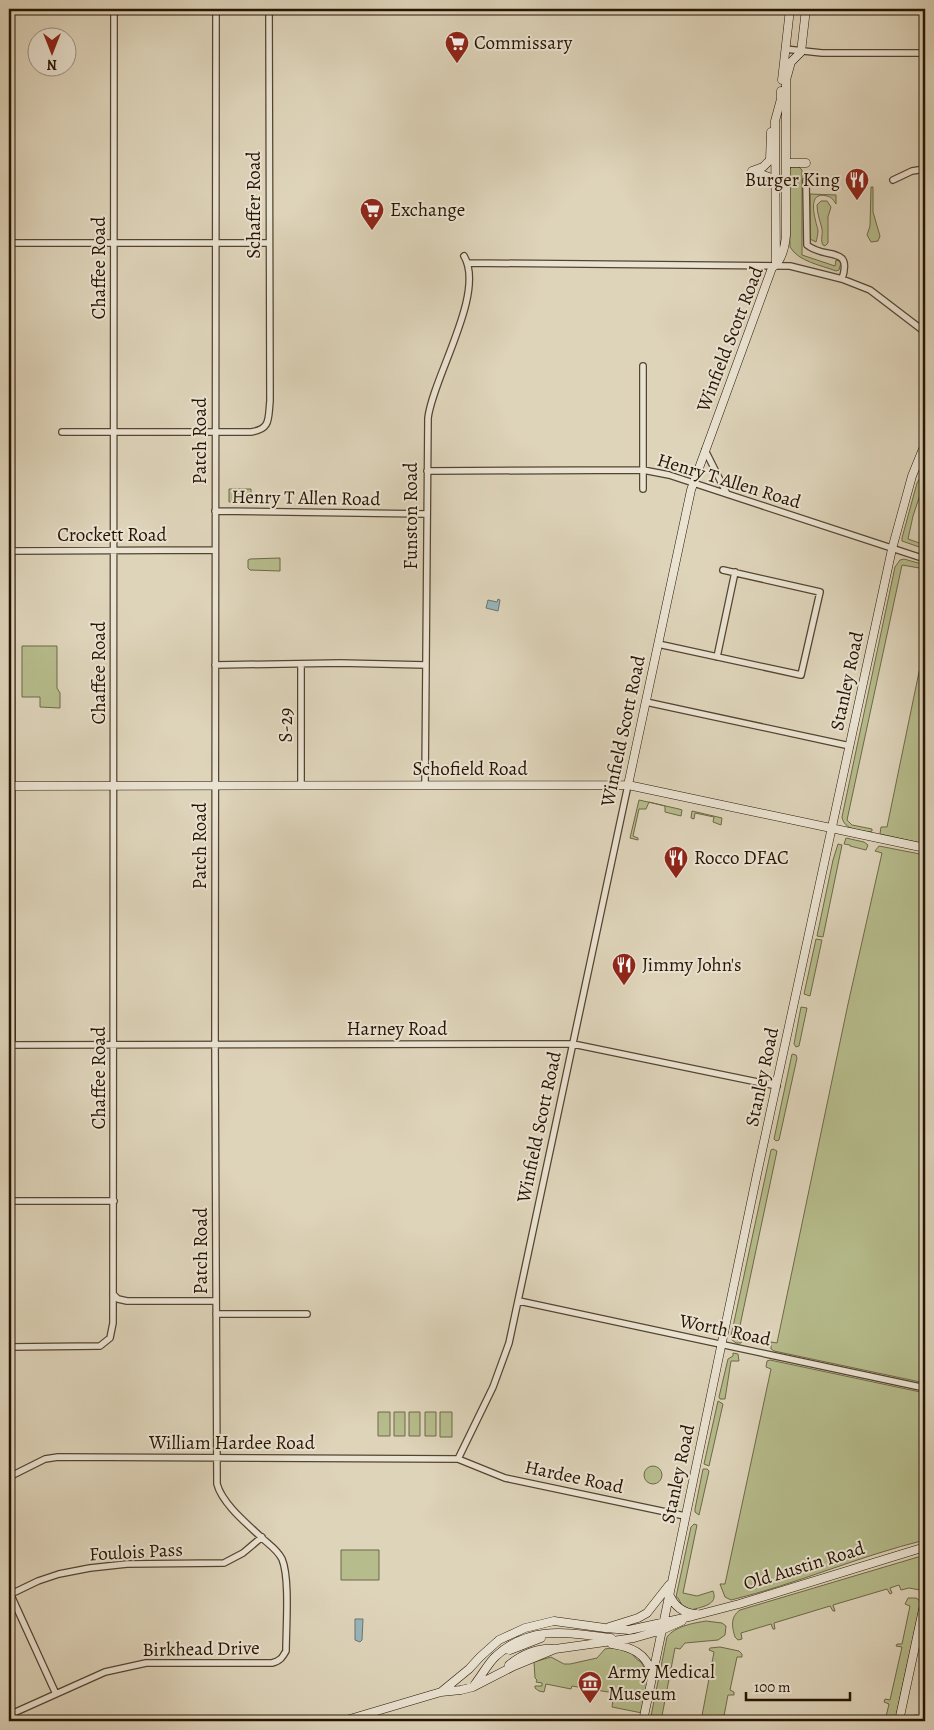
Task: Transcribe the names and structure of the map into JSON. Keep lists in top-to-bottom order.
{
  "streets": {
    "street": [
      "Schaffer Road",
      "Chaffee Road",
      "Winfield Scott Road",
      "Patch Road",
      "Henry T Allen Road",
      "Funston Road",
      "Crockett Road",
      "Stanley Road",
      "S-29",
      "Schofield Road",
      "Harney Road",
      "Worth Road",
      "William Hardee Road",
      "Hardee Road",
      "Foulois Pass",
      "Old Austin Road",
      "Birkhead Drive"
    ]
  },
  "crossings": [
    ["Schaffer Road", "Patch Road"],
    ["Chaffee Road", "Crockett Road"],
    ["Chaffee Road", "Schofield Road"],
    ["Chaffee Road", "Harney Road"],
    ["Winfield Scott Road", "Henry T Allen Road"],
    ["Winfield Scott Road", "Schofield Road"],
    ["Winfield Scott Road", "Harney Road"],
    ["Winfield Scott Road", "Worth Road"],
    ["Winfield Scott Road", "William Hardee Road"],
    ["Winfield Scott Road", "Hardee Road"],
    ["Patch Road", "Henry T Allen Road"],
    ["Patch Road", "Crockett Road"],
    ["Patch Road", "Schofield Road"],
    ["Patch Road", "Harney Road"],
    ["Patch Road", "William Hardee Road"],
    ["Patch Road", "Foulois Pass"],
    ["Patch Road", "Birkhead Drive"],
    ["Henry T Allen Road", "Funston Road"],
    ["Henry T Allen Road", "Stanley Road"],
    ["Funston Road", "Schofield Road"],
    ["Stanley Road", "Schofield Road"],
    ["Stanley Road", "Harney Road"],
    ["Stanley Road", "Worth Road"],
    ["Stanley Road", "Hardee Road"],
    ["Stanley Road", "Old Austin Road"],
    ["S-29", "Schofield Road"],
    ["William Hardee Road", "Hardee Road"]
  ],
  "places": {
    "supermarket": ["Commissary", "Exchange"],
    "restaurant": ["Burger King", "Rocco DFAC", "Jimmy John's"],
    "museum": ["Army Medical Museum"]
  },
  "scale_bar": "100 m",
  "north": "bottom"
}
